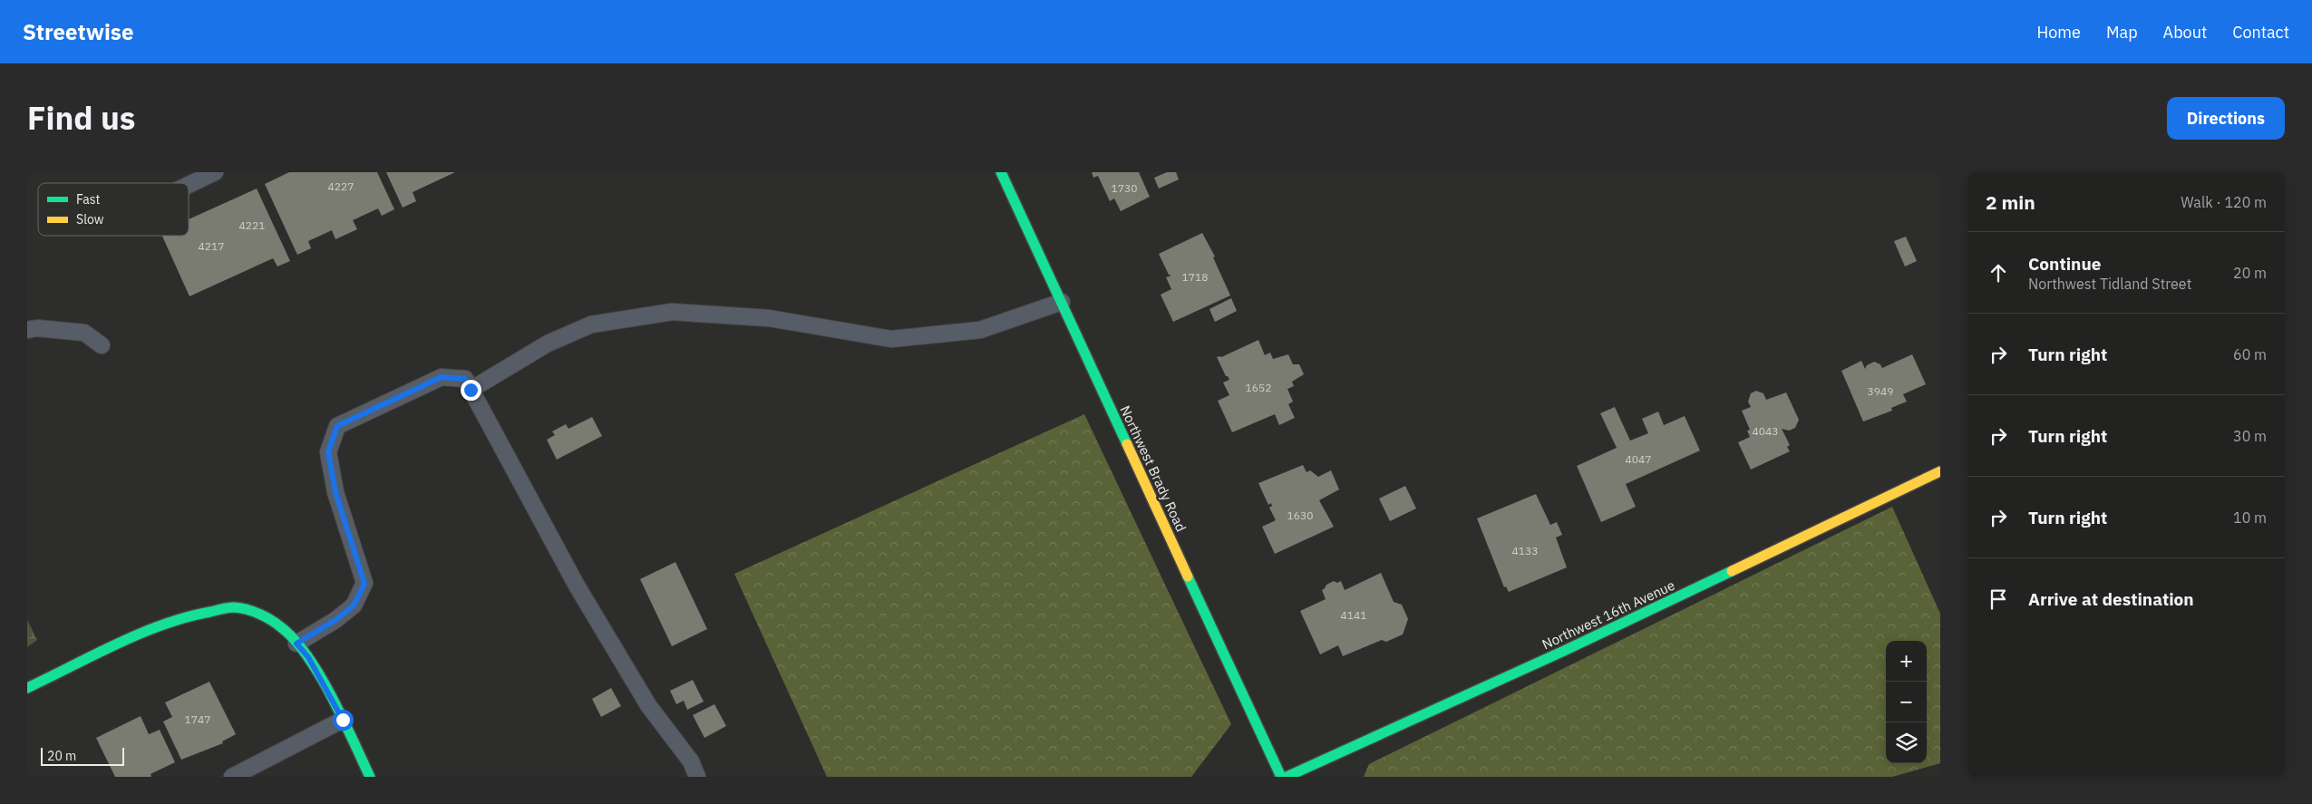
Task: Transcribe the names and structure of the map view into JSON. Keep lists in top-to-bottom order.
{
  "streets": {
    "street": ["Northwest Brady Road", "Northwest 16th Avenue"]
  },
  "house_numbers": [
    "4227",
    "1730",
    "4221",
    "4217",
    "1718",
    "1652",
    "3949",
    "4043",
    "4047",
    "1630",
    "4133",
    "4141",
    "1747"
  ],
  "legend": ["Fast", "Slow"],
  "scale_bar": "20 m",
  "page": {
    "header": "Streetwise",
    "nav": [
      "Home",
      "Map",
      "About",
      "Contact"
    ],
    "title": "Find us",
    "buttons": "Directions",
    "heading": ["2 min", "Walk · 120 m"],
    "list": [
      ["Continue", "Northwest Tidland Street", "20 m"],
      ["Turn right", "60 m"],
      ["Turn right", "30 m"],
      ["Turn right", "10 m"],
      "Arrive at destination"
    ],
    "map_buttons": ["+", "−"],
    "scale": "20 m"
  }
}
